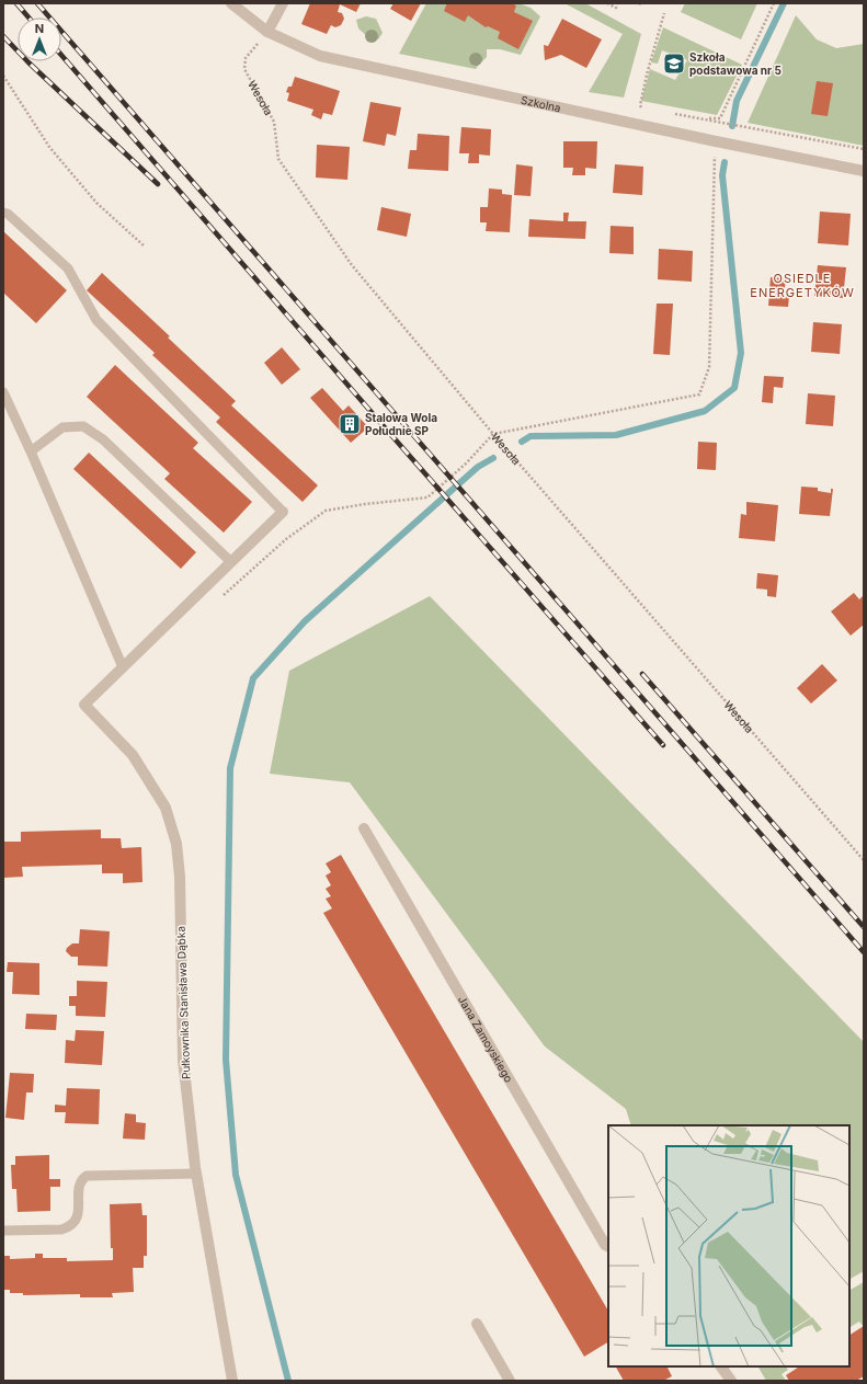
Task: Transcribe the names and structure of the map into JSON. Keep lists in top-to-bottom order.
{
  "streets": {
    "street": ["Szkolna", "Pułkownika Stanisława Dąbka", "Jana Zamoyskiego"],
    "path": ["Wesoła"]
  },
  "crossings": [
    ["Wesoła", "Szkolna"]
  ],
  "districts": ["OSIEDLE ENERGETYKÓW"],
  "places": {
    "school or university": ["Szkoła podstawowa nr 5"],
    "building": ["Stalowa Wola Południe SP"]
  },
  "north": "top"
}
